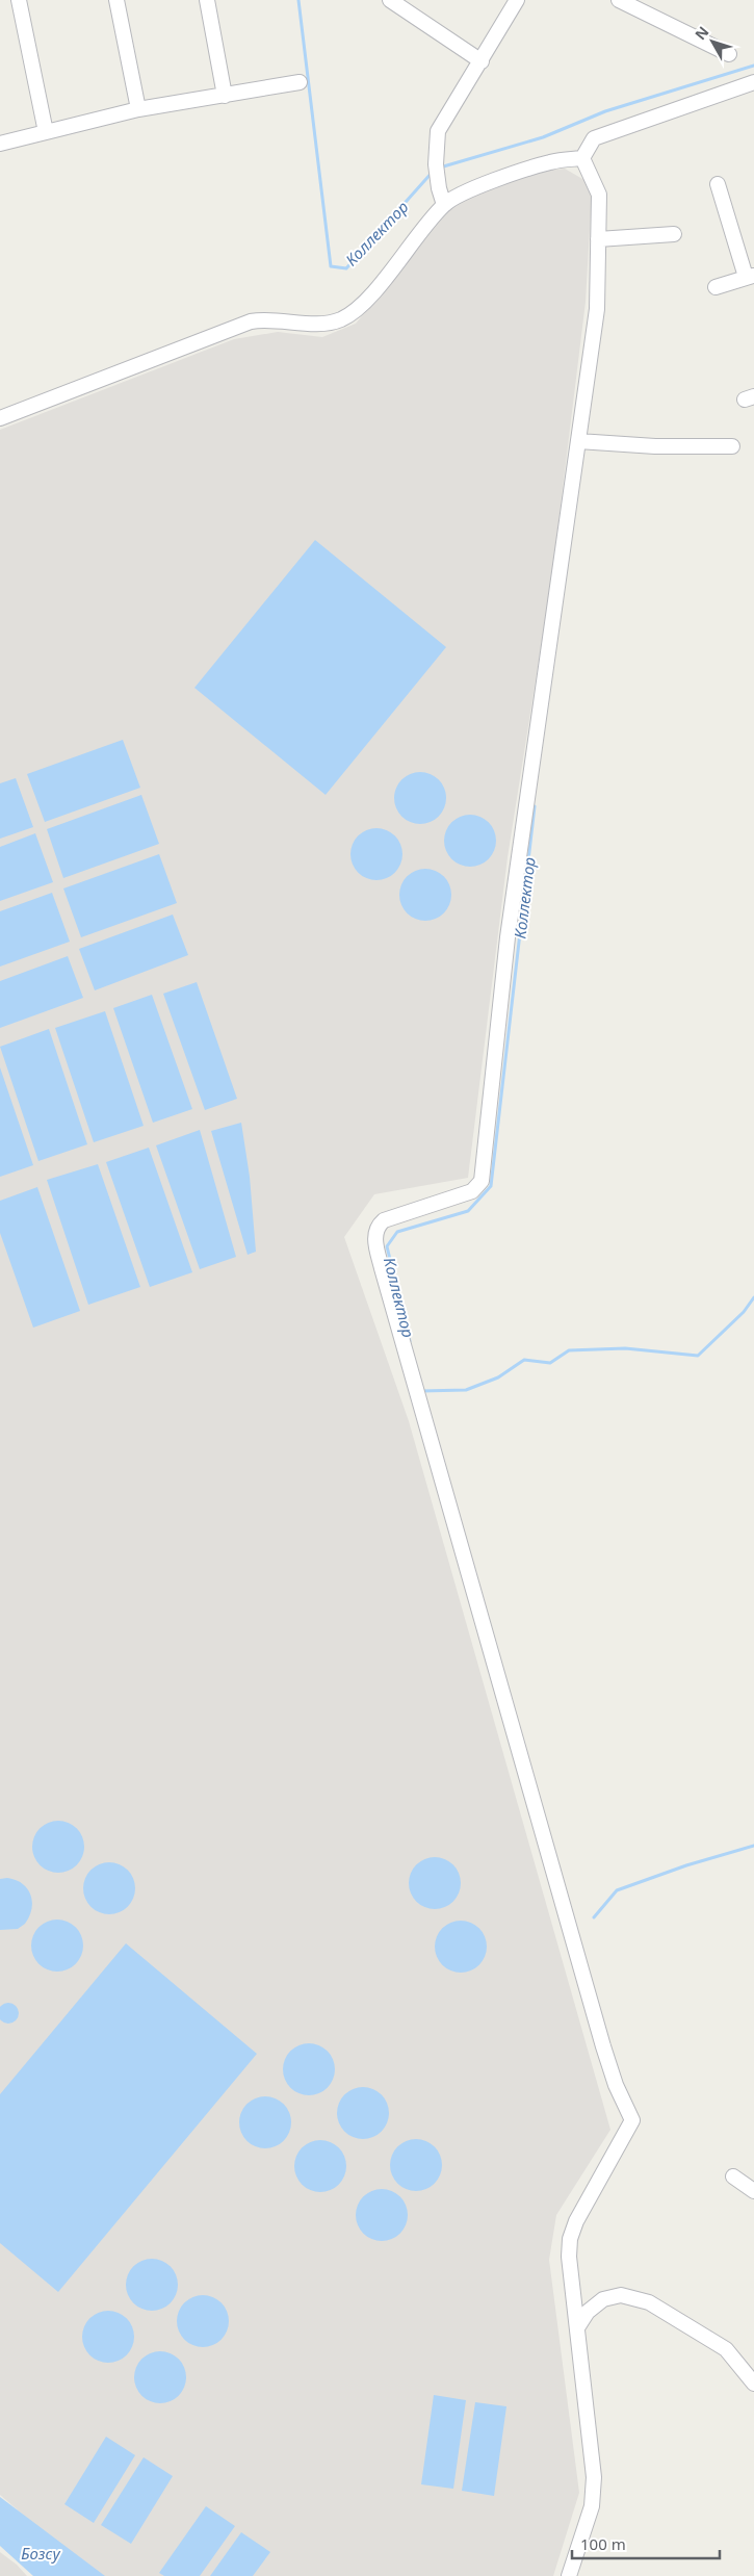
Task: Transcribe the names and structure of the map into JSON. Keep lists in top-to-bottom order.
{
  "water": ["Коллектор", "Бозсу"],
  "scale_bar": "100 m",
  "north": "top left"
}
